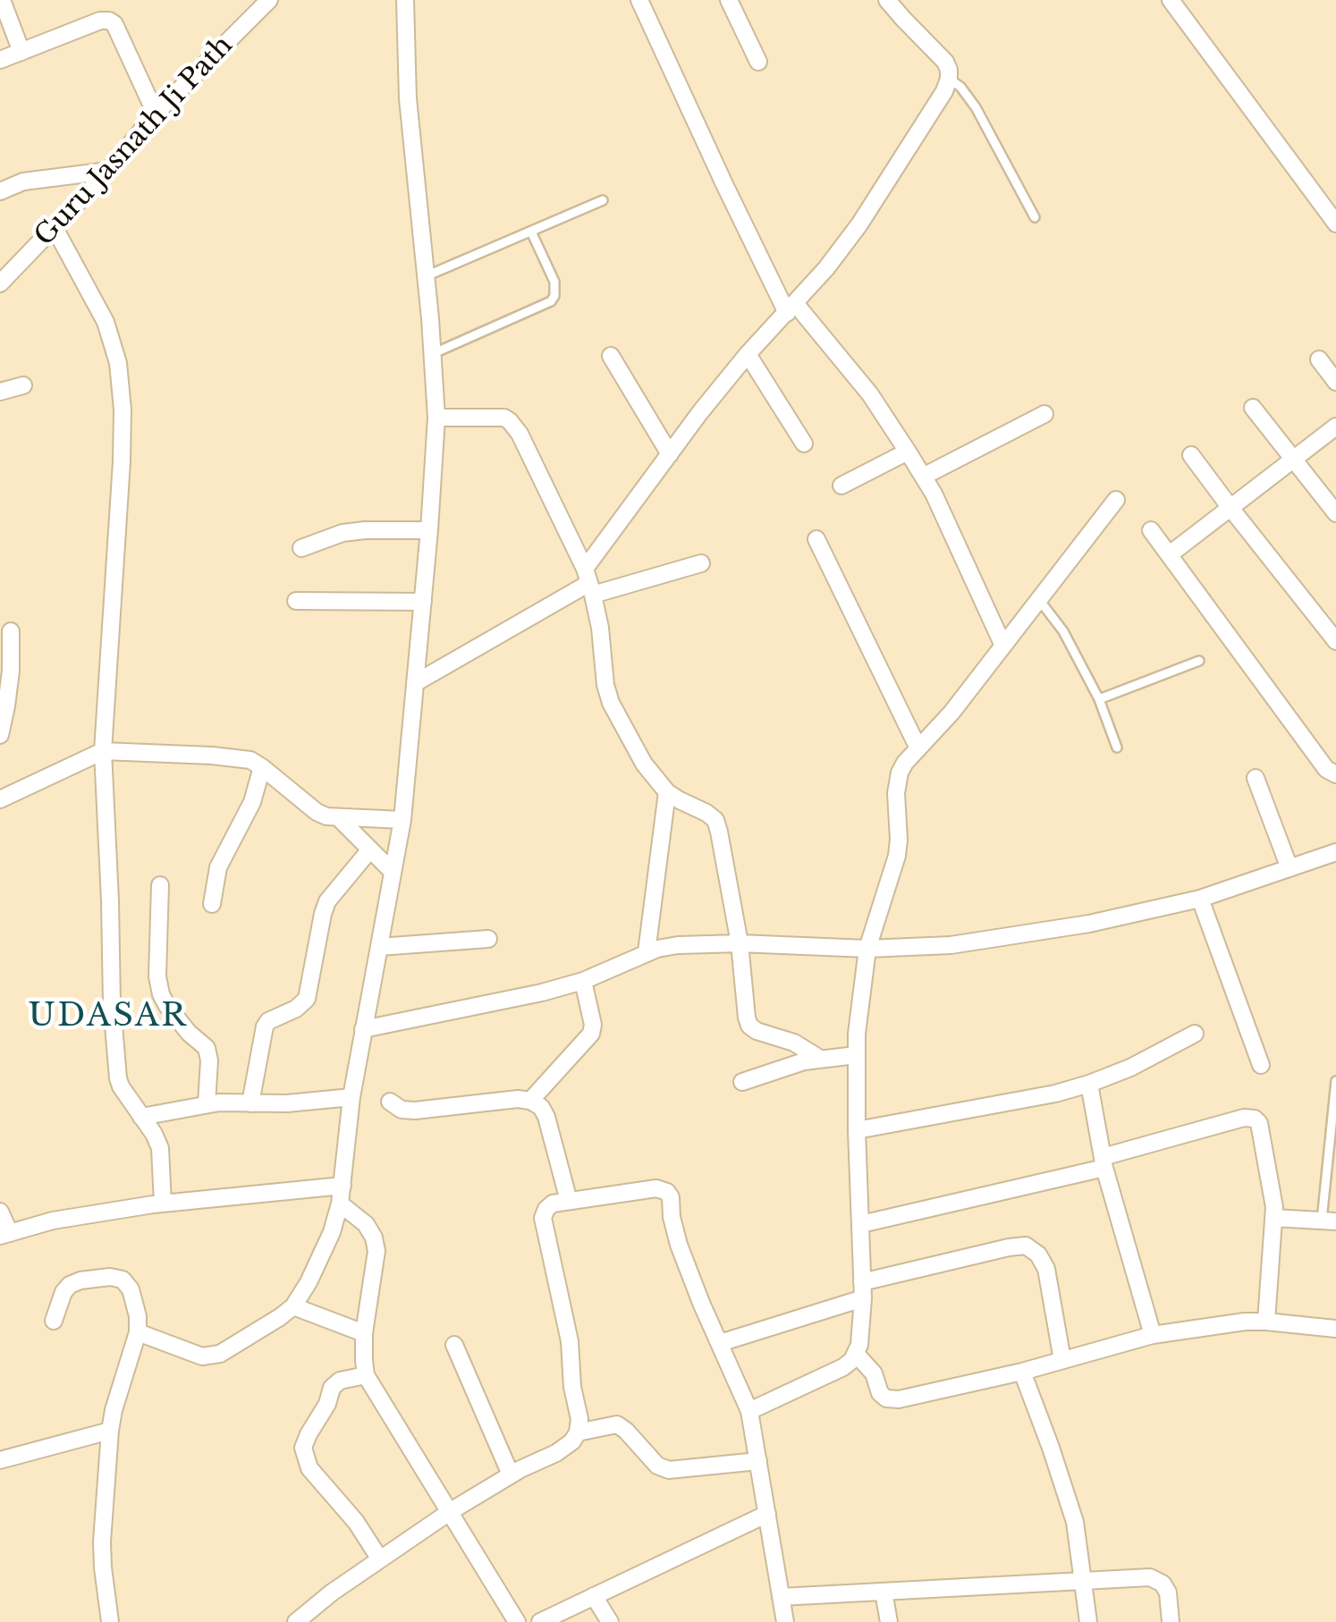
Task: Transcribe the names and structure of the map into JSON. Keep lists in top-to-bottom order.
{
  "streets": {
    "street": ["Guru Jasnath Ji Path"]
  },
  "districts": ["UDASAR"]
}
